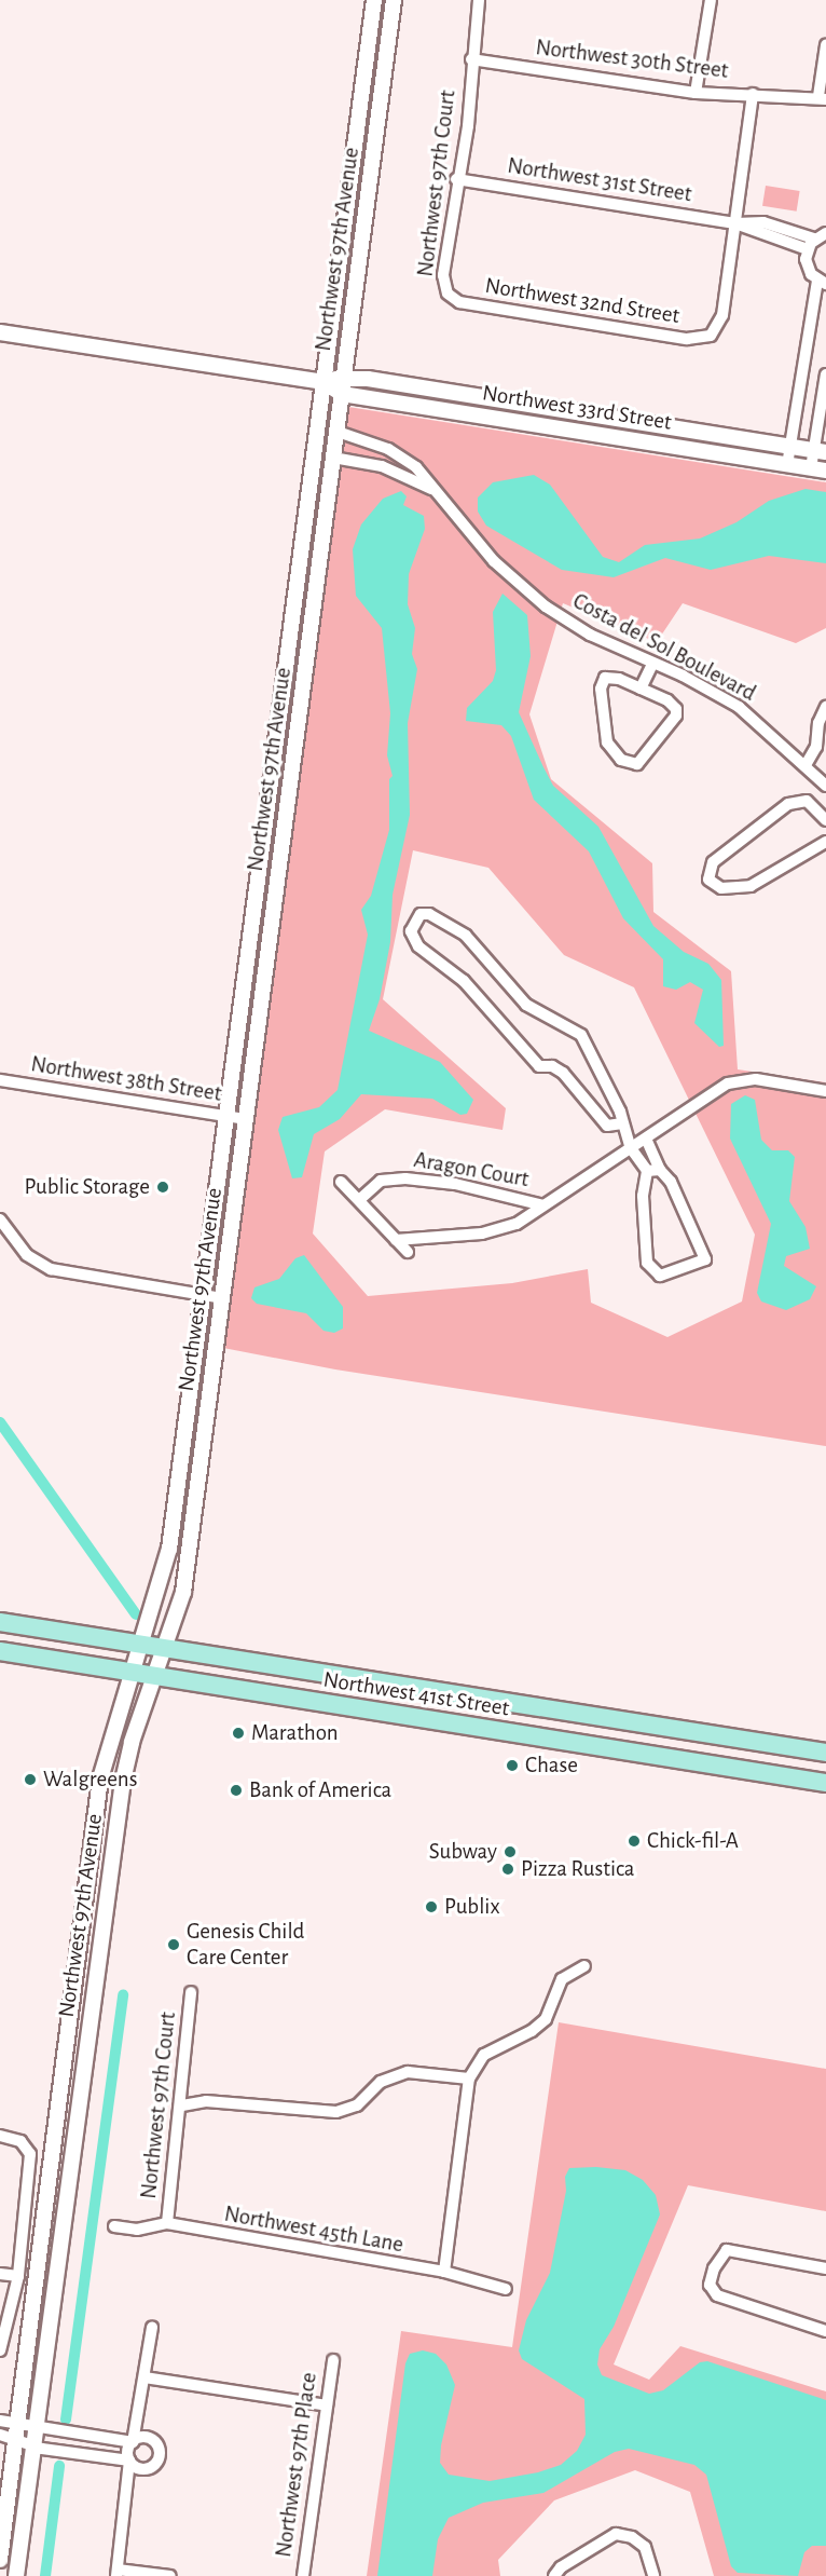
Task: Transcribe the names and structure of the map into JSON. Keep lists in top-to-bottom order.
{
  "streets": {
    "main road": ["Northwest 41st Street"],
    "street": [
      "Northwest 30th Street",
      "Northwest 31st Street",
      "Northwest 97th Court",
      "Northwest 97th Avenue",
      "Northwest 32nd Street",
      "Northwest 33rd Street",
      "Costa del Sol Boulevard",
      "Northwest 38th Street",
      "Aragon Court",
      "Northwest 45th Lane",
      "Northwest 97th Place"
    ]
  },
  "crossings": [
    ["Northwest 30th Street", "Northwest 97th Court"],
    ["Northwest 31st Street", "Northwest 97th Court"],
    ["Northwest 31st Street", "Northwest 32nd Street"],
    ["Northwest 97th Court", "Northwest 32nd Street"],
    ["Northwest 97th Court", "Northwest 45th Lane"],
    ["Northwest 97th Avenue", "Northwest 33rd Street"],
    ["Northwest 97th Avenue", "Costa del Sol Boulevard"],
    ["Northwest 97th Avenue", "Northwest 38th Street"],
    ["Northwest 97th Avenue", "Northwest 41st Street"]
  ],
  "places": [
    "Public Storage",
    "Marathon",
    "Chase",
    "Walgreens",
    "Bank of America",
    "Chick-fil-A",
    "Subway",
    "Pizza Rustica",
    "Publix",
    "Genesis Child Care Center"
  ]
}
